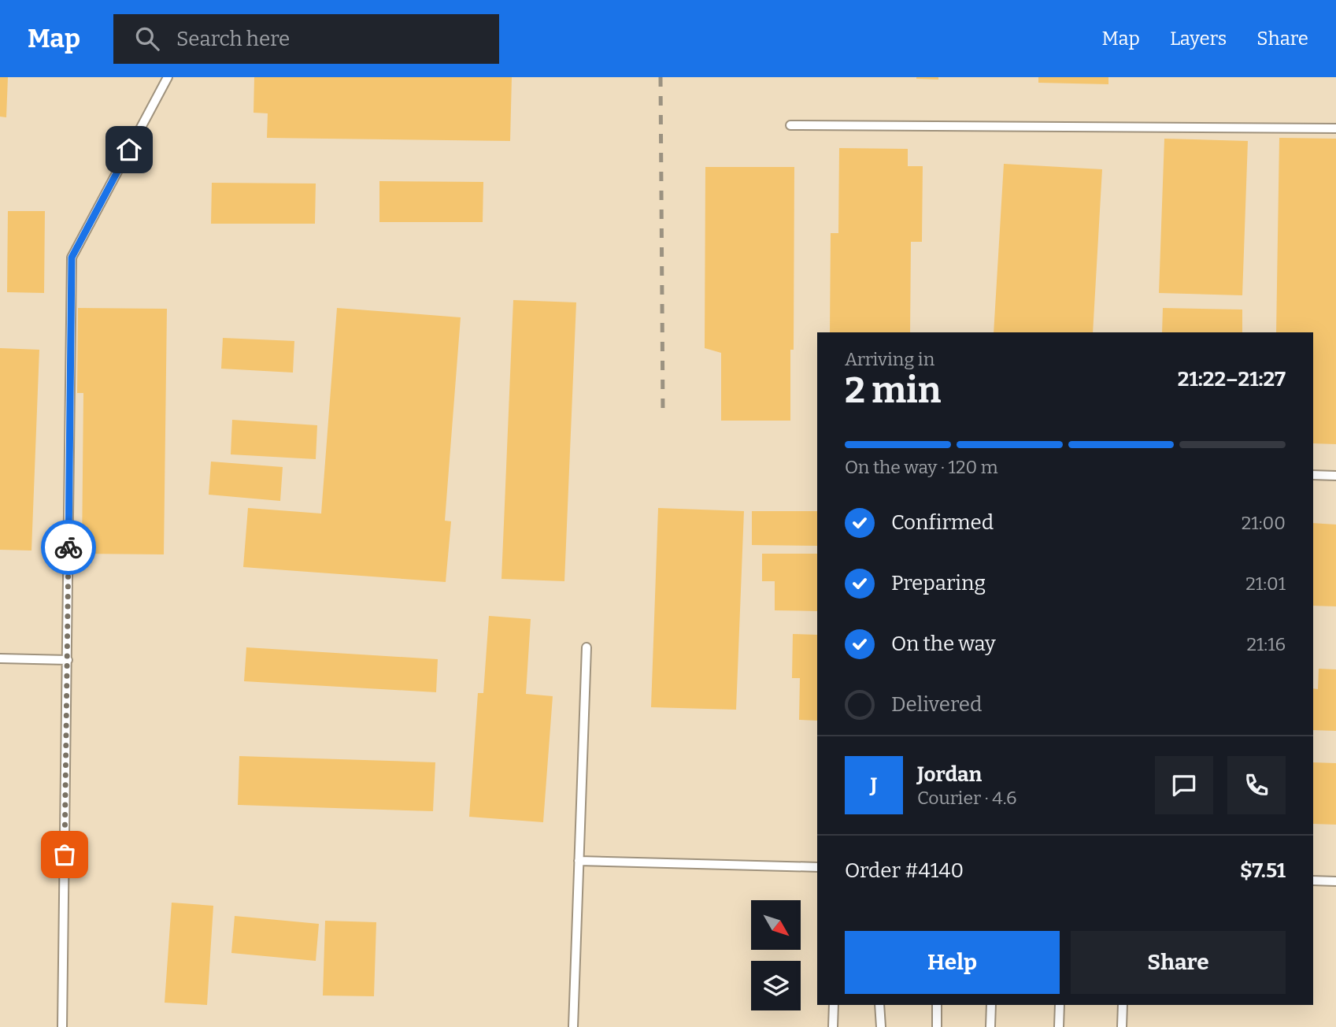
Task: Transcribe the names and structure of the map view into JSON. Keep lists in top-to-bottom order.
{
  "north": "bottom right",
  "page": {
    "header": "Map",
    "search": "Search here",
    "nav": ["Map", "Layers", "Share"],
    "heading": ["2 min", "Arriving in", "21:22–21:27"],
    "panel": [
      "Jordan",
      "Courier · 4.6",
      "Order #4140",
      "$7.51"
    ],
    "bar": "On the way · 120 m",
    "list": [
      ["Confirmed", "21:00"],
      ["Preparing", "21:01"],
      ["On the way", "21:16"],
      "Delivered"
    ],
    "round": "J",
    "buttons": ["Help", "Share"]
  }
}
